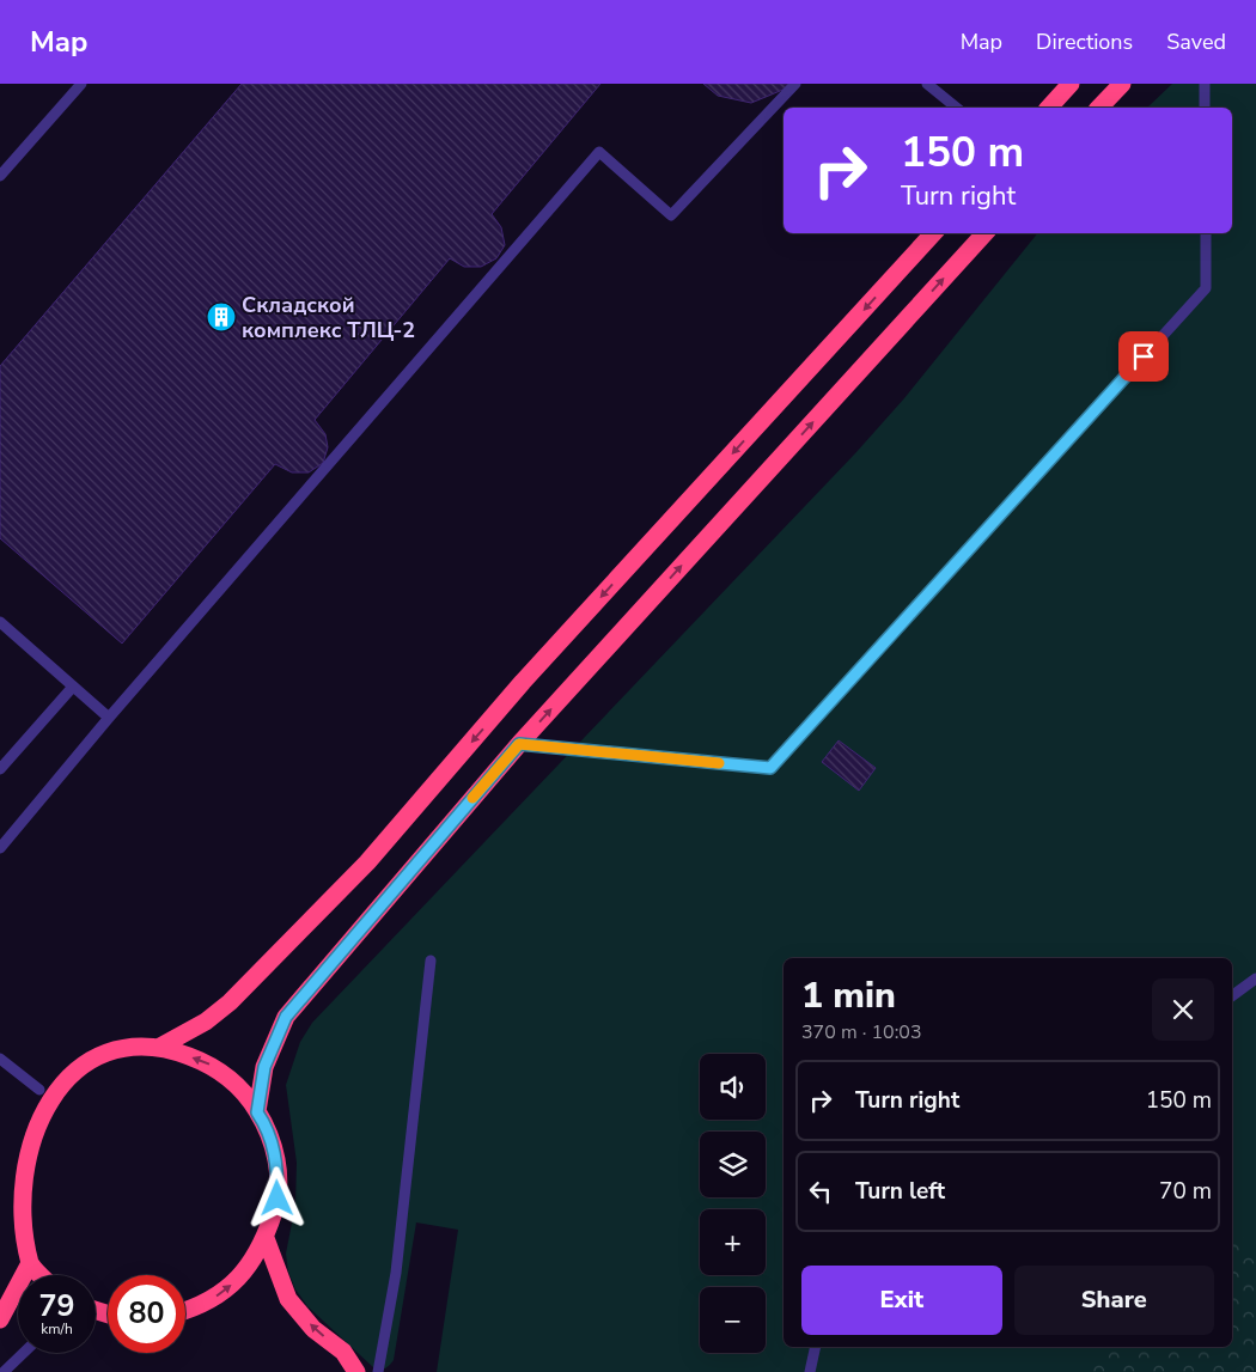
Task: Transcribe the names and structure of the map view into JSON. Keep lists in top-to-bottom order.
{
  "places": {
    "building": ["Складской комплекс ТЛЦ-2"]
  },
  "page": {
    "header": "Map",
    "nav": ["Map", "Directions", "Saved"],
    "turn": ["150 m", "Turn right"],
    "heading": ["1 min", "370 m · 10:03"],
    "map_buttons": ["+", "−"],
    "list": [
      {
        "name": "Turn right",
        "value": "150 m"
      },
      {
        "name": "Turn left",
        "value": "70 m"
      }
    ],
    "buttons": ["Exit", "Share"],
    "speed": "79 km/h",
    "limit": "80"
  }
}
